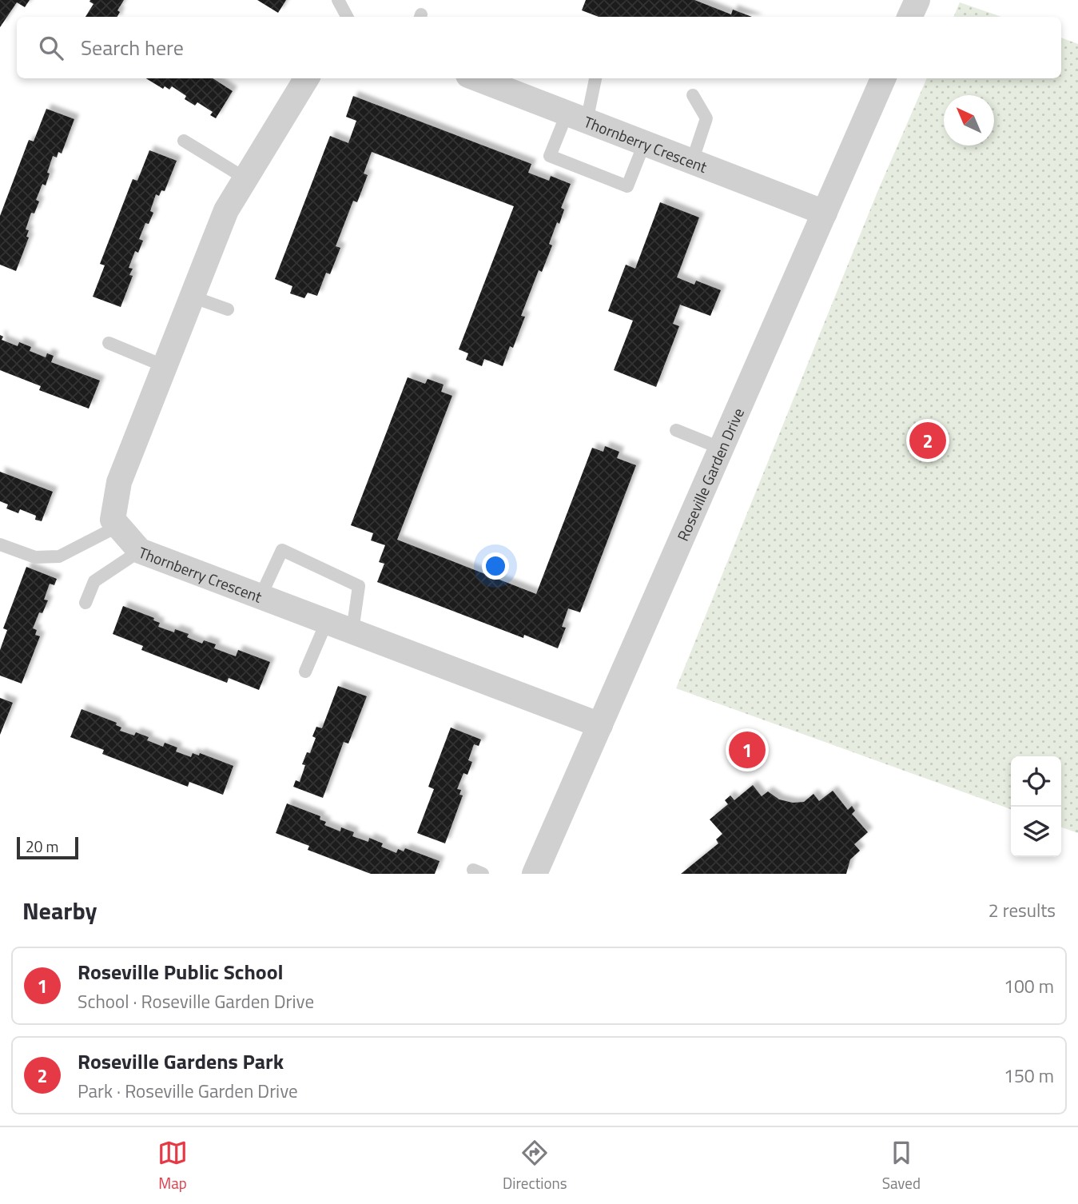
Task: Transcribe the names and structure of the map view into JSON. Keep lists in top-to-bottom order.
{
  "streets": {
    "street": ["Thornberry Crescent", "Roseville Garden Drive"]
  },
  "crossings": [
    ["Thornberry Crescent", "Roseville Garden Drive"]
  ],
  "scale_bar": "20 m",
  "north": "top left",
  "page": {
    "search": "Search here",
    "pins": ["2", "1"],
    "scale": "20 m",
    "heading": ["Nearby", "2 results"],
    "list": [
      {
        "mark": "1",
        "name": "Roseville Public School",
        "note": "School · Roseville Garden Drive",
        "value": "100 m"
      },
      {
        "mark": "2",
        "name": "Roseville Gardens Park",
        "note": "Park · Roseville Garden Drive",
        "value": "150 m"
      }
    ],
    "nav": ["Map", "Directions", "Saved"]
  }
}
